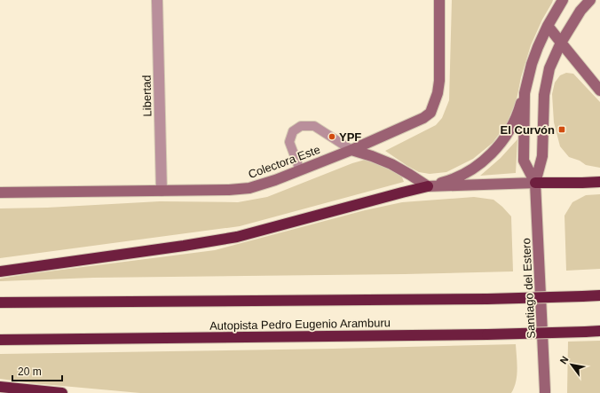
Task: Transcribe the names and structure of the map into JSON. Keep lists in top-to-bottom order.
{
  "streets": {
    "highway": ["Autopista Pedro Eugenio Aramburu"],
    "main road": ["Colectora Este", "Santiago del Estero"],
    "street": ["Libertad"]
  },
  "crossings": [
    ["Libertad", "Colectora Este"]
  ],
  "places": {
    "transit": ["El Curvón"],
    "other": ["YPF"]
  },
  "scale_bar": "20 m",
  "north": "top left"
}
